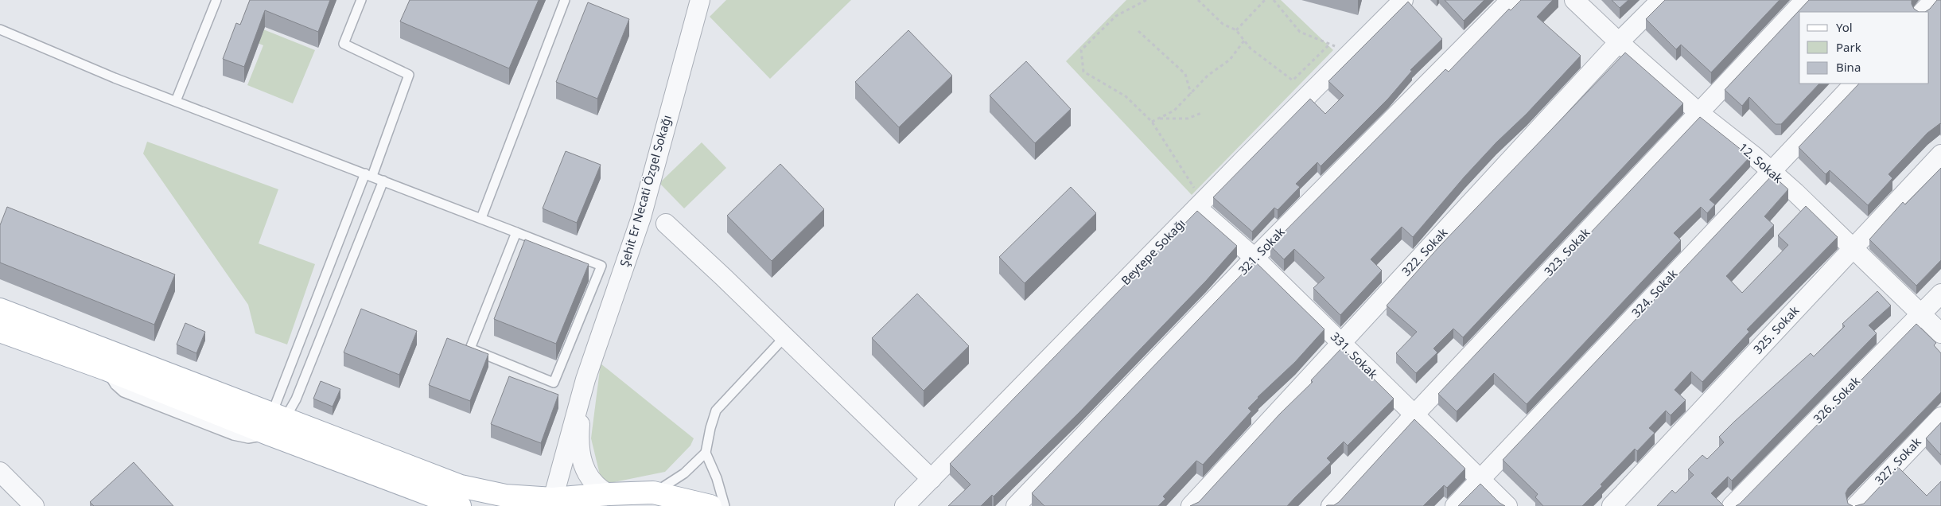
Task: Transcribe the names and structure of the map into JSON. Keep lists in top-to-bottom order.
{
  "streets": {
    "street": [
      "12. Sokak",
      "Şehit Er Necati Özgel Sokağı",
      "321. Sokak",
      "Beytepe Sokağı",
      "322. Sokak",
      "323. Sokak",
      "324. Sokak",
      "325. Sokak",
      "331. Sokak",
      "326. Sokak",
      "327. Sokak"
    ]
  },
  "crossings": [
    ["12. Sokak", "322. Sokak"],
    ["12. Sokak", "323. Sokak"],
    ["12. Sokak", "324. Sokak"],
    ["12. Sokak", "325. Sokak"],
    ["12. Sokak", "326. Sokak"],
    ["321. Sokak", "331. Sokak"],
    ["Beytepe Sokağı", "331. Sokak"],
    ["322. Sokak", "331. Sokak"],
    ["323. Sokak", "331. Sokak"],
    ["324. Sokak", "331. Sokak"]
  ],
  "legend": ["Yol", "Park", "Bina"]
}
